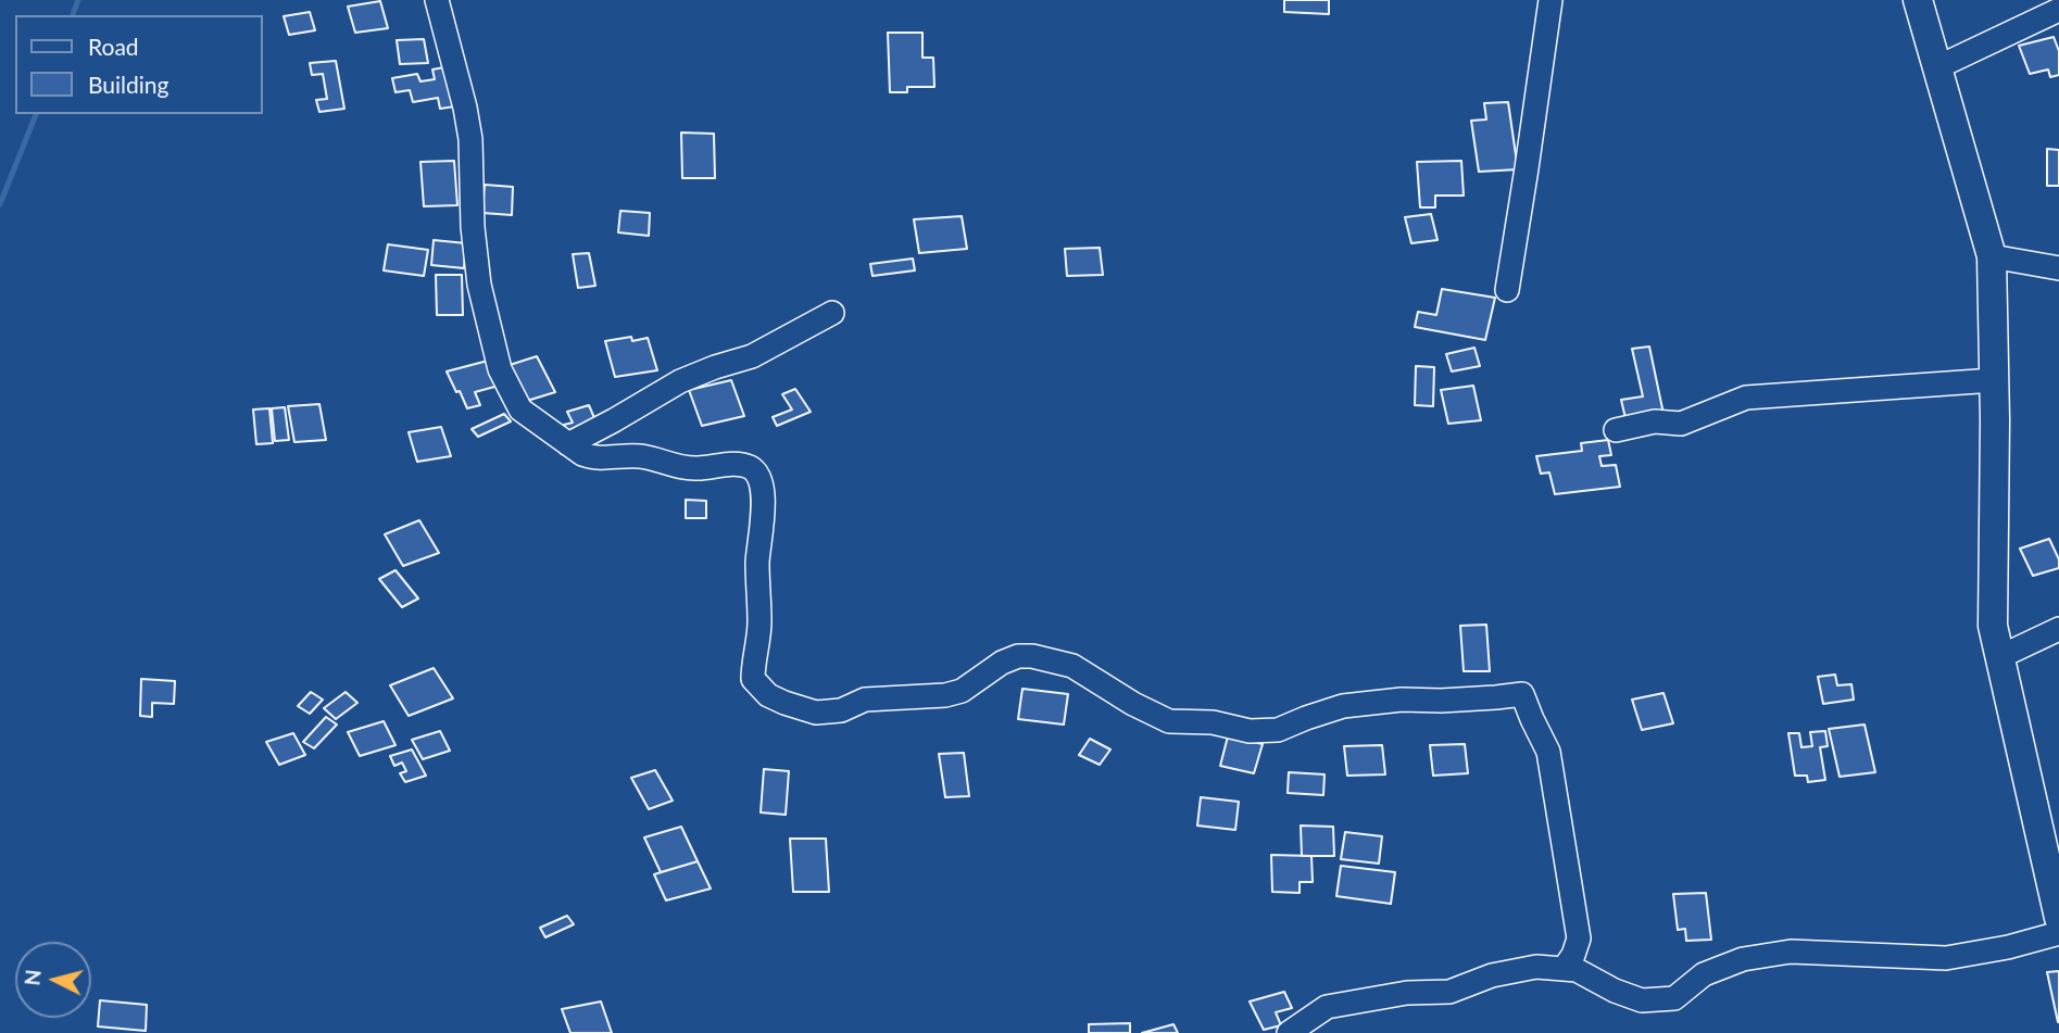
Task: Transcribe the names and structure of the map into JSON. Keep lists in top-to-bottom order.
{
  "legend": ["Road", "Building"],
  "north": "left"
}
